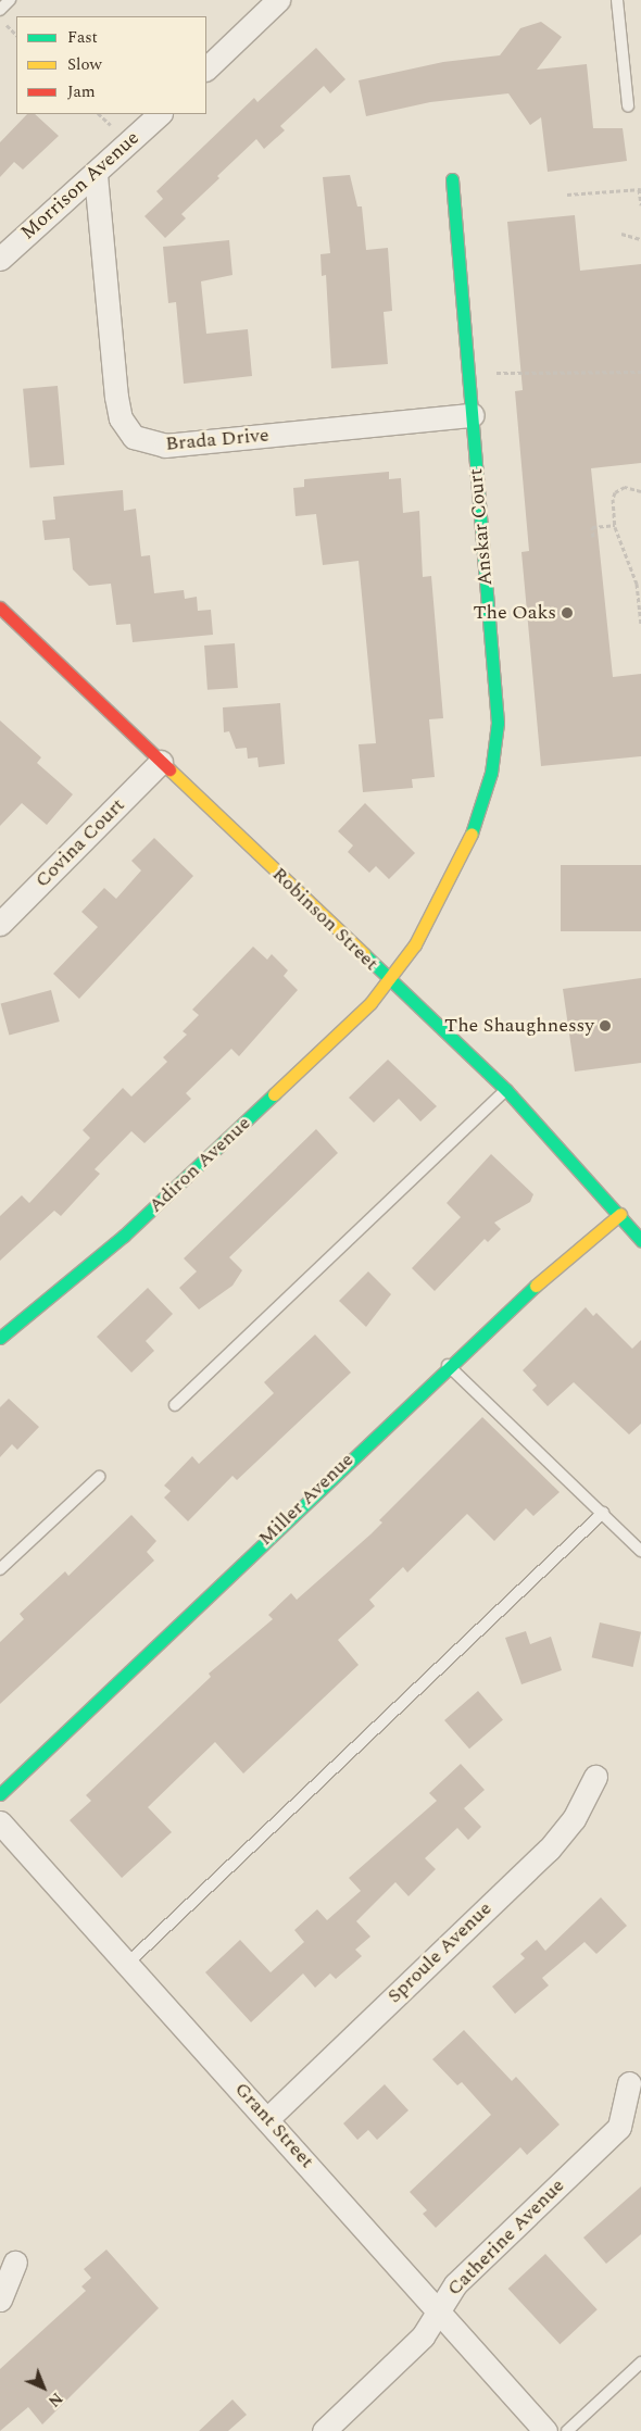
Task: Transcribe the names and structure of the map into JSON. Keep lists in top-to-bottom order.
{
  "streets": {
    "street": [
      "Morrison Avenue",
      "Brada Drive",
      "Anskar Court",
      "Covina Court",
      "Robinson Street",
      "Adiron Avenue",
      "Miller Avenue",
      "Sproule Avenue",
      "Grant Street",
      "Catherine Avenue"
    ]
  },
  "crossings": [
    ["Morrison Avenue", "Brada Drive"],
    ["Brada Drive", "Anskar Court"],
    ["Anskar Court", "Robinson Street"],
    ["Anskar Court", "Adiron Avenue"],
    ["Covina Court", "Robinson Street"],
    ["Robinson Street", "Adiron Avenue"],
    ["Robinson Street", "Miller Avenue"],
    ["Sproule Avenue", "Grant Street"],
    ["Grant Street", "Catherine Avenue"]
  ],
  "places": ["The Oaks", "The Shaughnessy"],
  "legend": ["Fast", "Slow", "Jam"],
  "north": "bottom right"
}
